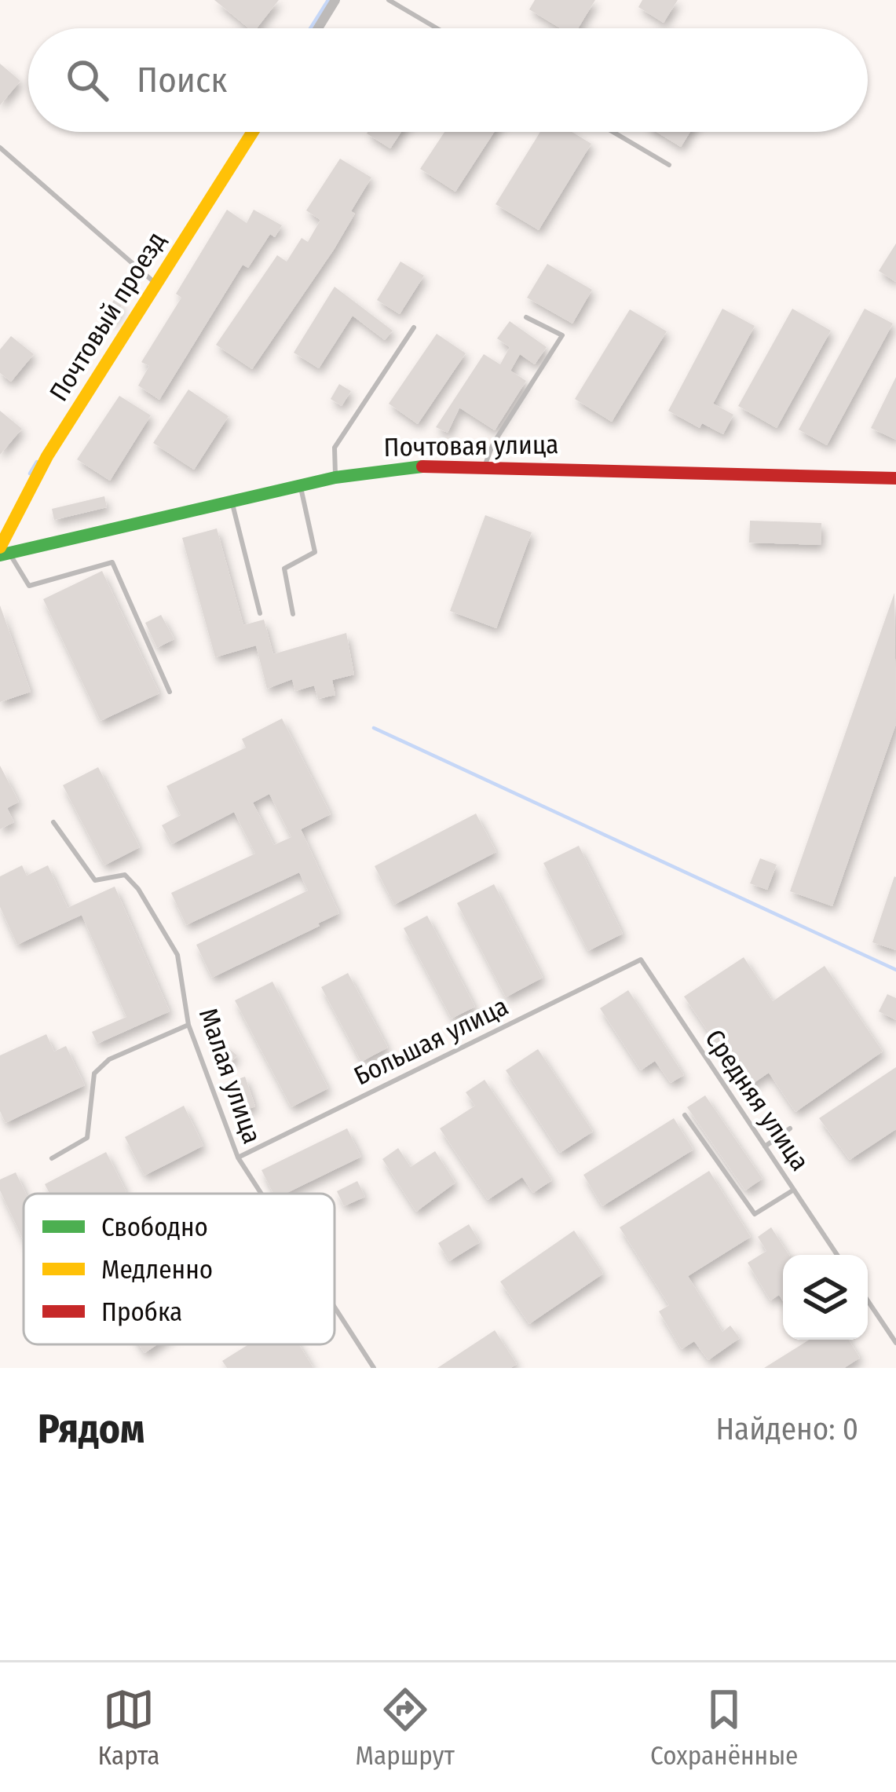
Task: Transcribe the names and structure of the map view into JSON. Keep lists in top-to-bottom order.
{
  "streets": {
    "street": ["Почтовый проезд", "Почтовая улица"],
    "lane": ["Большая улица", "Малая улица", "Средняя улица"]
  },
  "crossings": [
    ["Почтовый проезд", "Почтовая улица"],
    ["Большая улица", "Малая улица"],
    ["Большая улица", "Средняя улица"]
  ],
  "legend": ["Свободно", "Медленно", "Пробка"],
  "page": {
    "search": "Поиск",
    "heading": ["Рядом", "Найдено: 0"],
    "nav": ["Карта", "Маршрут", "Сохранённые"]
  }
}
